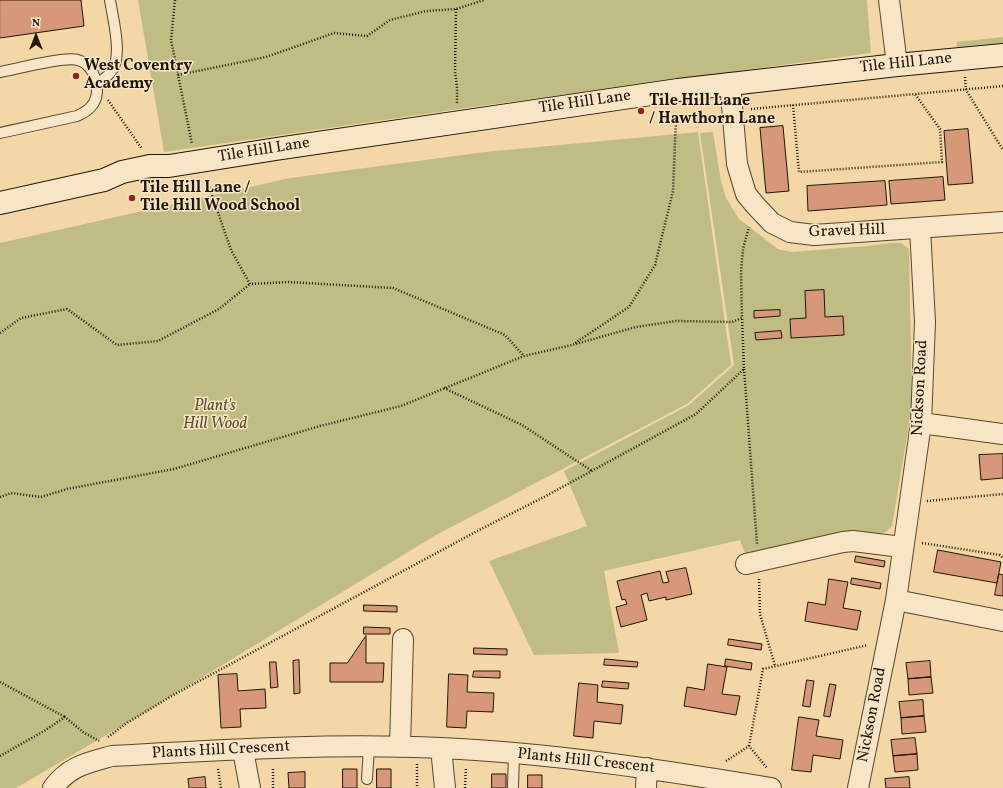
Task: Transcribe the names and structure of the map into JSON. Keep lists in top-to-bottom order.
{
  "streets": {
    "main road": ["Tile Hill Lane"],
    "street": ["Gravel Hill", "Nickson Road", "Plants Hill Crescent"]
  },
  "crossings": [
    ["Tile Hill Lane", "Gravel Hill"],
    ["Gravel Hill", "Nickson Road"]
  ],
  "parks": ["Plant's Hill Wood"],
  "places": ["West Coventry Academy", "Tile Hill Lane / Hawthorn Lane", "Tile Hill Lane / Tile Hill Wood School"],
  "north": "top"
}
